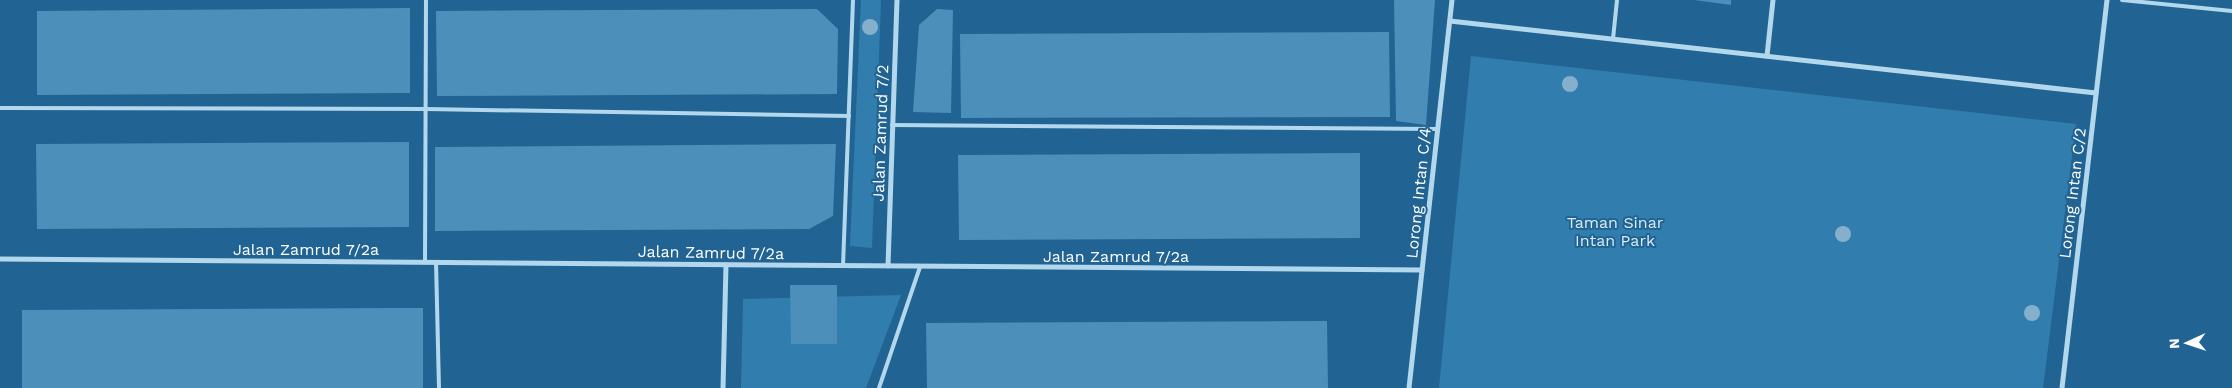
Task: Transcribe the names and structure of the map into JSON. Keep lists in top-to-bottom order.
{
  "streets": {
    "street": [
      "Jalan Zamrud 7/2",
      "Lorong Intan C/4",
      "Lorong Intan C/2",
      "Jalan Zamrud 7/2a"
    ]
  },
  "crossings": [
    ["Jalan Zamrud 7/2", "Jalan Zamrud 7/2a"],
    ["Lorong Intan C/4", "Jalan Zamrud 7/2a"]
  ],
  "parks": ["Taman Sinar Intan Park"],
  "north": "left"
}
